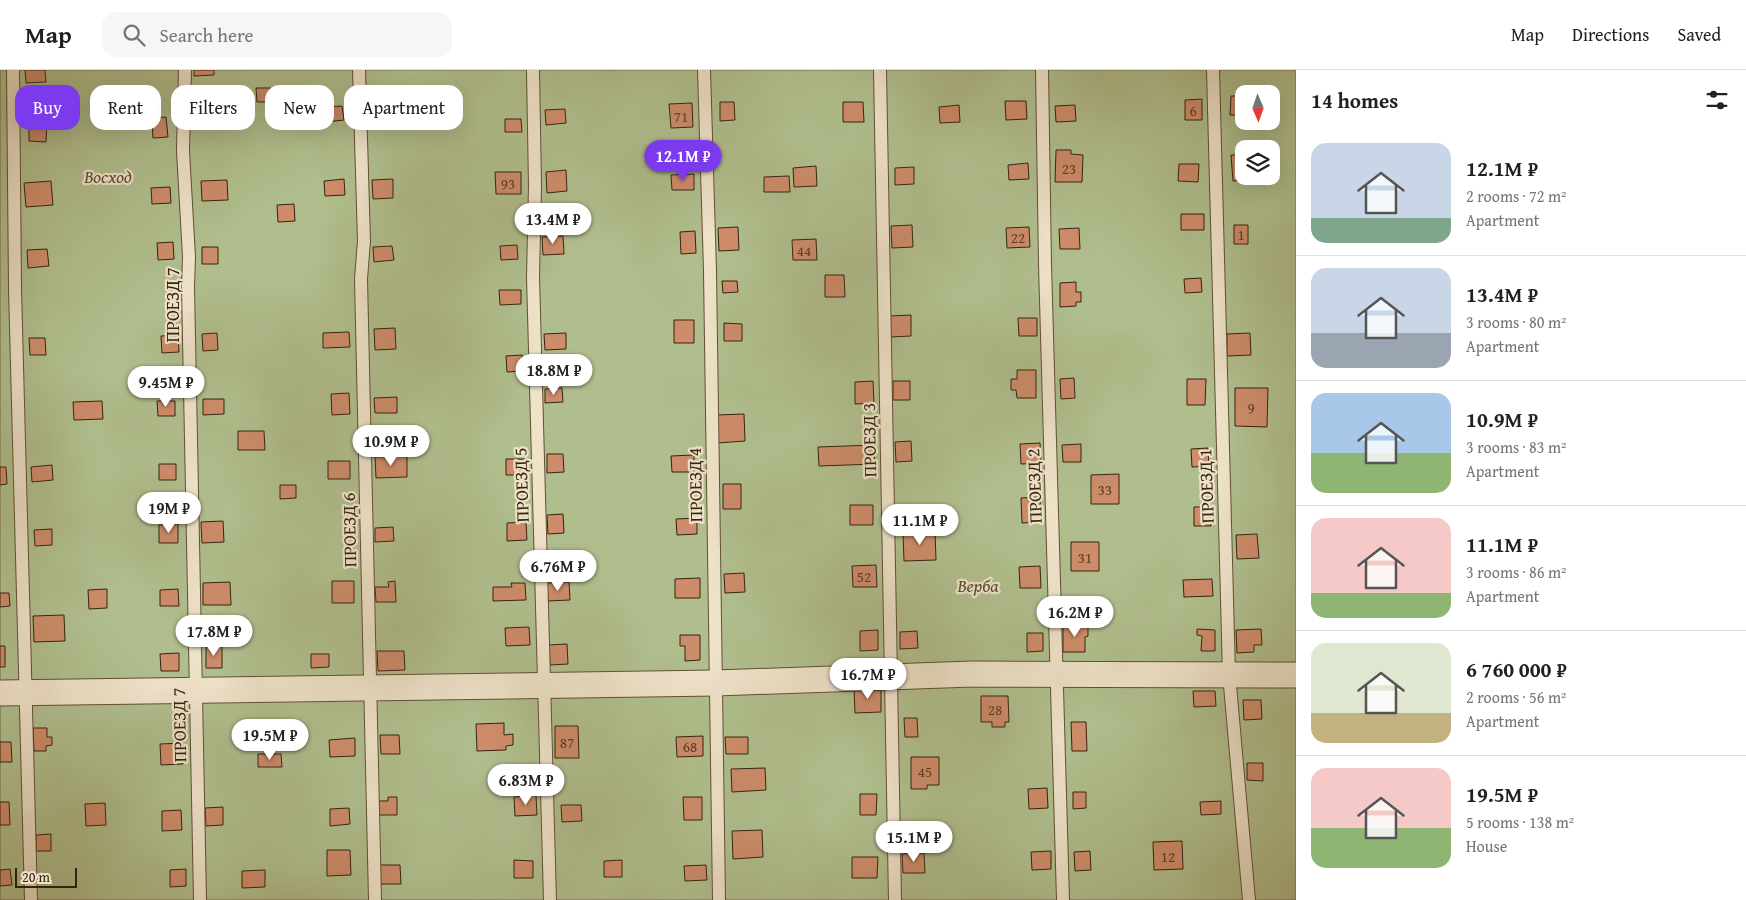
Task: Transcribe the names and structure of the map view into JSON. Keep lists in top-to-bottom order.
{
  "streets": {
    "lane": [
      "ПРОЕЗД 7",
      "ПРОЕЗД 3",
      "ПРОЕЗД 5",
      "ПРОЕЗД 4",
      "ПРОЕЗД 2",
      "ПРОЕЗД 1",
      "ПРОЕЗД 6"
    ]
  },
  "parks": ["Восход", "Верба"],
  "house_numbers": [
    "6",
    "71",
    "23",
    "93",
    "1",
    "22",
    "44",
    "9",
    "33",
    "31",
    "52",
    "28",
    "87",
    "68",
    "45",
    "12"
  ],
  "scale_bar": "20 m",
  "north": "bottom",
  "page": {
    "header": "Map",
    "search": "Search here",
    "nav": ["Map", "Directions", "Saved"],
    "heading": "14 homes",
    "chip": [
      "Buy",
      "Rent",
      "Filters",
      "New",
      "Apartment"
    ],
    "list": [
      {
        "name": "12.1M ₽",
        "note": "2 rooms · 72 m² · Apartment"
      },
      {
        "name": "13.4M ₽",
        "note": "3 rooms · 80 m² · Apartment"
      },
      {
        "name": "10.9M ₽",
        "note": "3 rooms · 83 m² · Apartment"
      },
      {
        "name": "11.1M ₽",
        "note": "3 rooms · 86 m² · Apartment"
      },
      {
        "name": "6 760 000 ₽",
        "note": "2 rooms · 56 m² · Apartment"
      },
      {
        "name": "19.5M ₽",
        "note": "5 rooms · 138 m² · House"
      }
    ],
    "price": [
      "12.1M ₽",
      "13.4M ₽",
      "18.8M ₽",
      "9.45M ₽",
      "10.9M ₽",
      "19M ₽",
      "11.1M ₽",
      "6.76M ₽",
      "16.2M ₽",
      "17.8M ₽",
      "16.7M ₽",
      "19.5M ₽",
      "6.83M ₽",
      "15.1M ₽"
    ],
    "scale": "20 m"
  }
}
